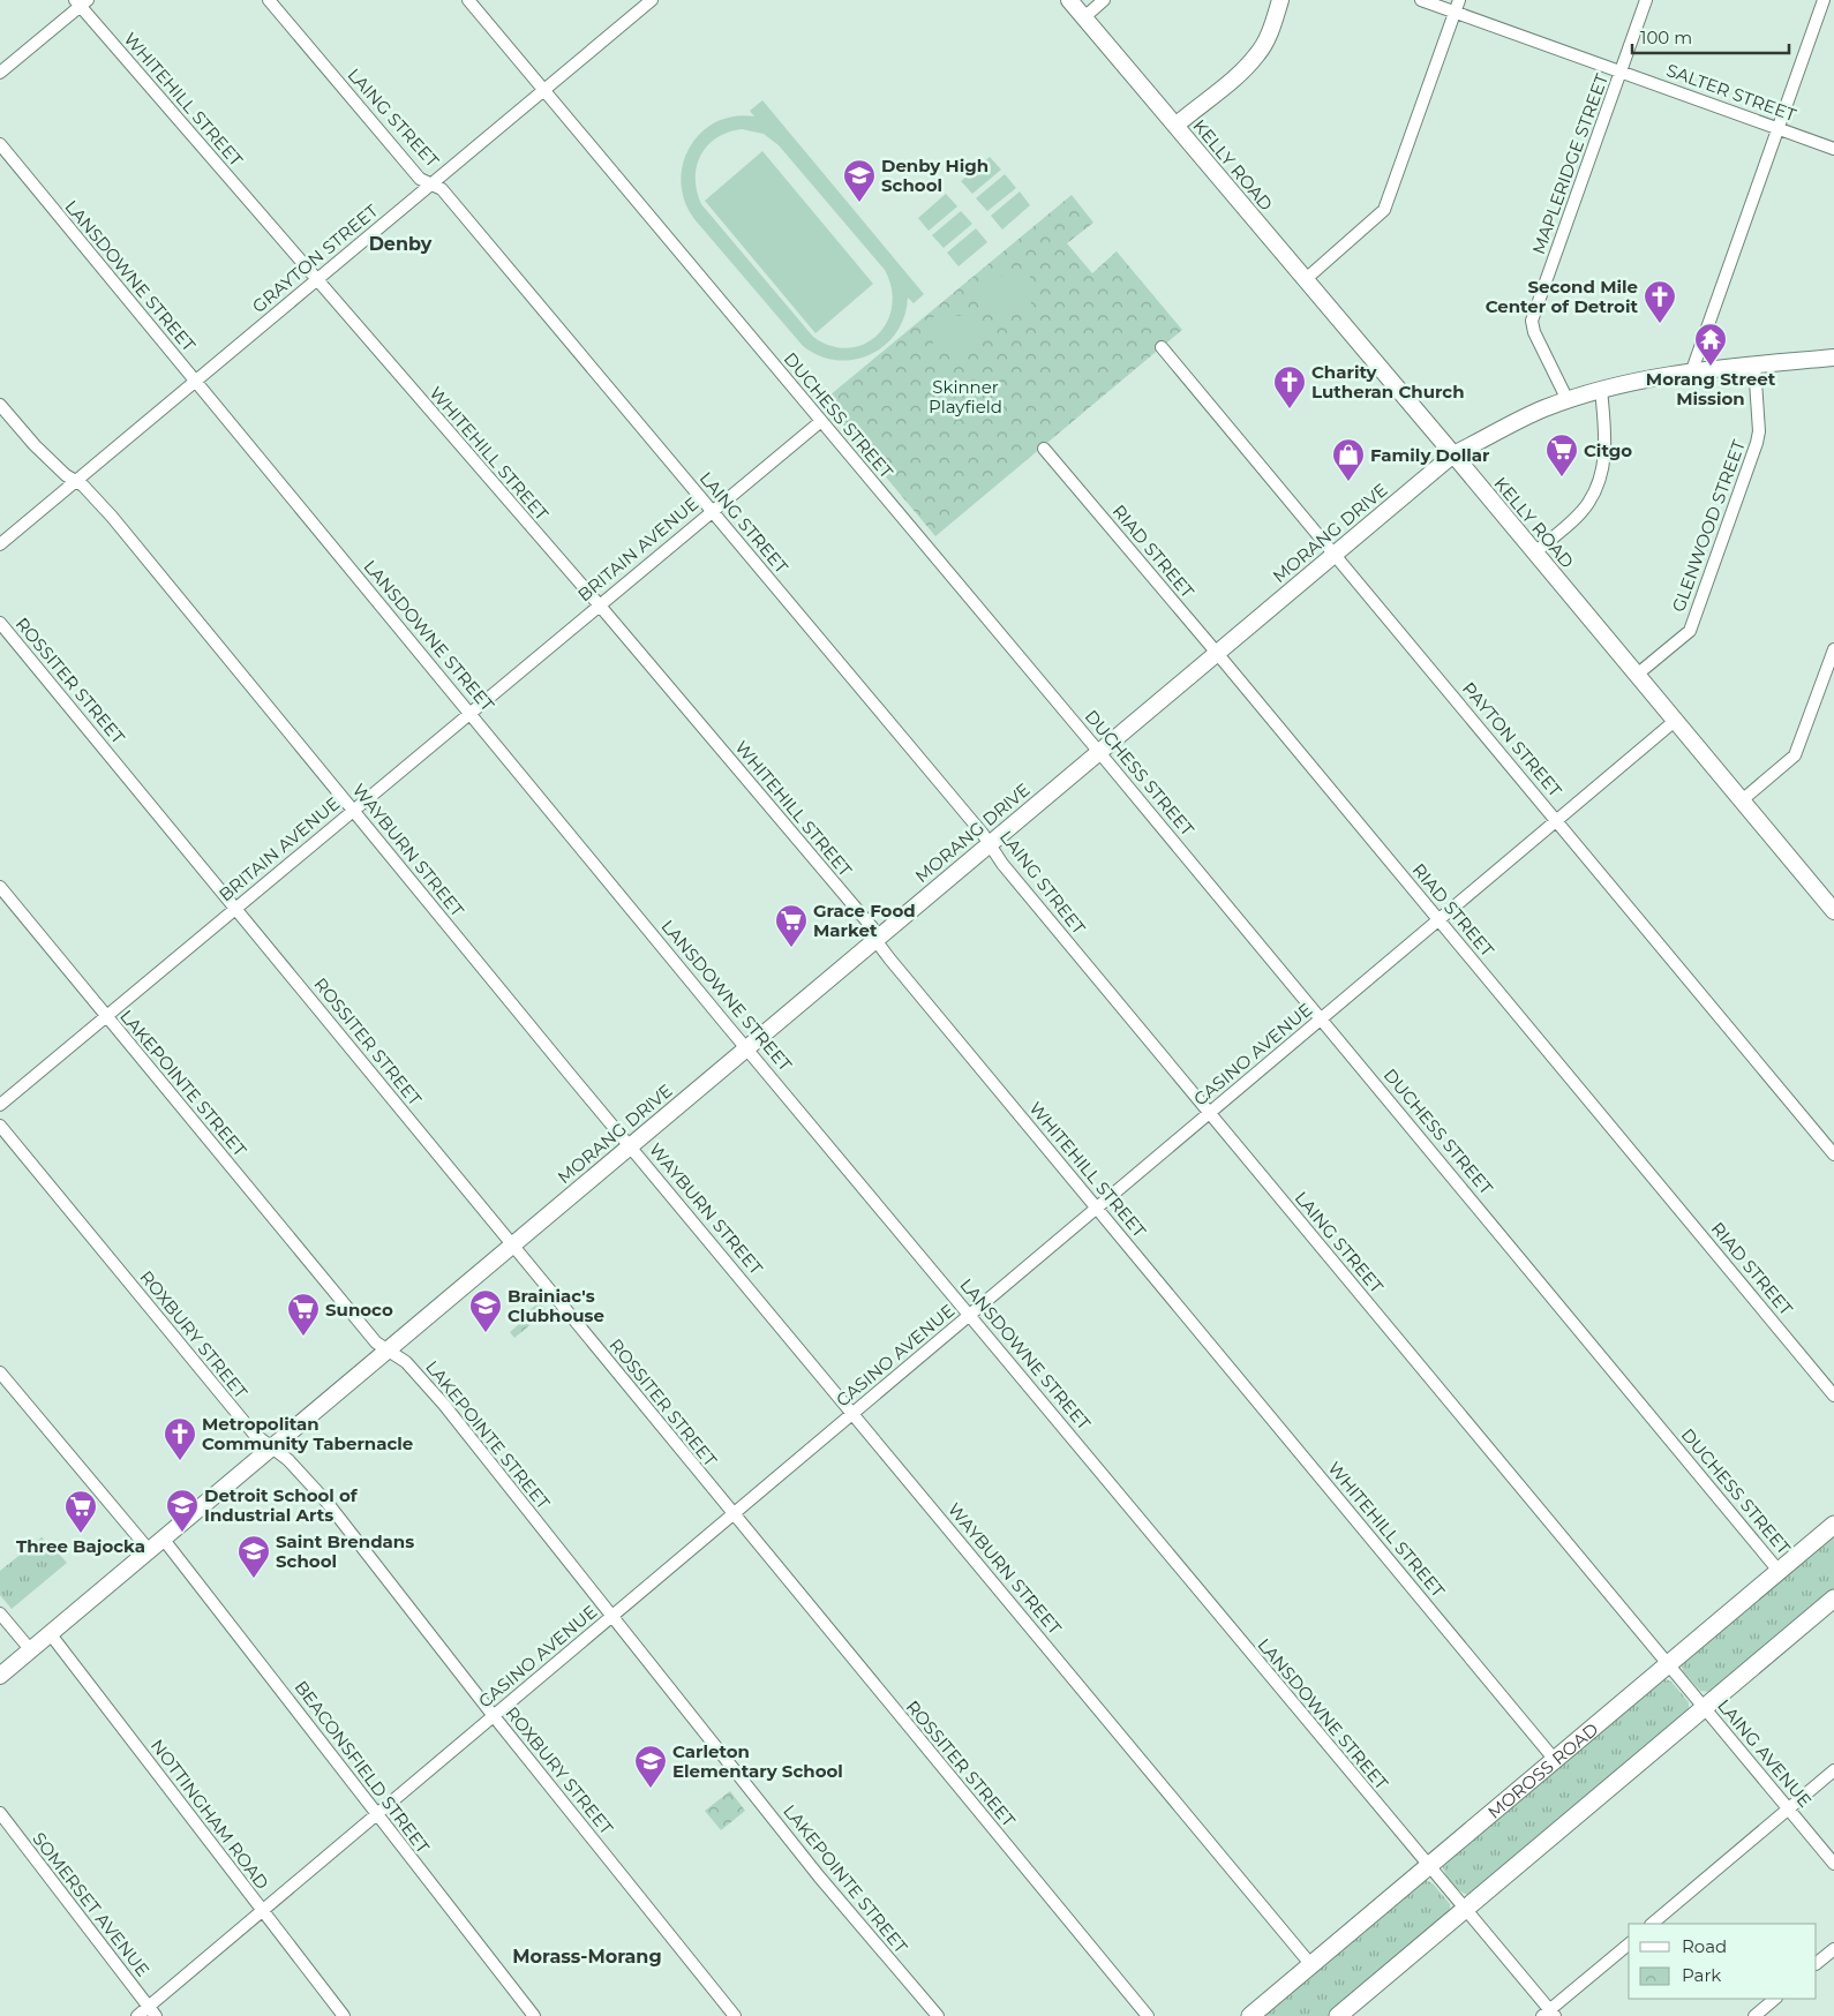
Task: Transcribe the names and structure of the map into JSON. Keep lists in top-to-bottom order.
{
  "streets": {
    "main road": ["MOROSS ROAD"],
    "street": [
      "SALTER STREET",
      "WHITEHILL STREET",
      "LAING STREET",
      "MAPLERIDGE STREET",
      "KELLY ROAD",
      "GRAYTON STREET",
      "LANSDOWNE STREET",
      "DUCHESS STREET",
      "GLENWOOD STREET",
      "MORANG DRIVE",
      "BRITAIN AVENUE",
      "RIAD STREET",
      "ROSSITER STREET",
      "PAYTON STREET",
      "WAYBURN STREET",
      "CASINO AVENUE",
      "LAKEPOINTE STREET",
      "ROXBURY STREET",
      "LAING AVENUE",
      "BEACONSFIELD STREET",
      "NOTTINGHAM ROAD",
      "SOMERSET AVENUE"
    ]
  },
  "crossings": [
    ["SALTER STREET", "MAPLERIDGE STREET"],
    ["WHITEHILL STREET", "GRAYTON STREET"],
    ["WHITEHILL STREET", "MORANG DRIVE"],
    ["WHITEHILL STREET", "BRITAIN AVENUE"],
    ["WHITEHILL STREET", "CASINO AVENUE"],
    ["WHITEHILL STREET", "MOROSS ROAD"],
    ["LAING STREET", "GRAYTON STREET"],
    ["LAING STREET", "MORANG DRIVE"],
    ["LAING STREET", "BRITAIN AVENUE"],
    ["LAING STREET", "CASINO AVENUE"],
    ["LAING STREET", "LAING AVENUE"],
    ["LAING STREET", "MOROSS ROAD"],
    ["MAPLERIDGE STREET", "MORANG DRIVE"],
    ["KELLY ROAD", "GLENWOOD STREET"],
    ["KELLY ROAD", "MORANG DRIVE"],
    ["KELLY ROAD", "CASINO AVENUE"],
    ["GRAYTON STREET", "LANSDOWNE STREET"],
    ["GRAYTON STREET", "DUCHESS STREET"],
    ["GRAYTON STREET", "WAYBURN STREET"],
    ["LANSDOWNE STREET", "MORANG DRIVE"],
    ["LANSDOWNE STREET", "BRITAIN AVENUE"],
    ["LANSDOWNE STREET", "CASINO AVENUE"],
    ["LANSDOWNE STREET", "MOROSS ROAD"],
    ["DUCHESS STREET", "MORANG DRIVE"],
    ["DUCHESS STREET", "BRITAIN AVENUE"],
    ["DUCHESS STREET", "CASINO AVENUE"],
    ["DUCHESS STREET", "MOROSS ROAD"],
    ["GLENWOOD STREET", "MORANG DRIVE"],
    ["MORANG DRIVE", "RIAD STREET"],
    ["MORANG DRIVE", "ROSSITER STREET"],
    ["MORANG DRIVE", "PAYTON STREET"],
    ["MORANG DRIVE", "WAYBURN STREET"],
    ["MORANG DRIVE", "LAKEPOINTE STREET"],
    ["MORANG DRIVE", "ROXBURY STREET"],
    ["MORANG DRIVE", "BEACONSFIELD STREET"],
    ["MORANG DRIVE", "NOTTINGHAM ROAD"],
    ["BRITAIN AVENUE", "ROSSITER STREET"],
    ["BRITAIN AVENUE", "WAYBURN STREET"],
    ["BRITAIN AVENUE", "LAKEPOINTE STREET"],
    ["RIAD STREET", "CASINO AVENUE"],
    ["ROSSITER STREET", "CASINO AVENUE"],
    ["PAYTON STREET", "CASINO AVENUE"],
    ["WAYBURN STREET", "CASINO AVENUE"],
    ["WAYBURN STREET", "MOROSS ROAD"],
    ["CASINO AVENUE", "LAKEPOINTE STREET"],
    ["CASINO AVENUE", "ROXBURY STREET"],
    ["CASINO AVENUE", "BEACONSFIELD STREET"],
    ["CASINO AVENUE", "NOTTINGHAM ROAD"],
    ["CASINO AVENUE", "SOMERSET AVENUE"],
    ["LAING AVENUE", "MOROSS ROAD"]
  ],
  "districts": ["Denby", "Morass-Morang"],
  "parks": ["Skinner Playfield"],
  "places": {
    "school or university": [
      "Denby High School",
      "Brainiac's Clubhouse",
      "Detroit School of Industrial Arts",
      "Saint Brendans School",
      "Carleton Elementary School"
    ],
    "church": ["Second Mile Center of Detroit", "Charity Lutheran Church", "Metropolitan Community Tabernacle"],
    "temple": ["Morang Street Mission"],
    "supermarket": [
      "Citgo",
      "Grace Food Market",
      "Sunoco",
      "Three Bajocka"
    ],
    "shop": ["Family Dollar"]
  },
  "legend": ["Road", "Park"],
  "scale_bar": "100 m"
}
